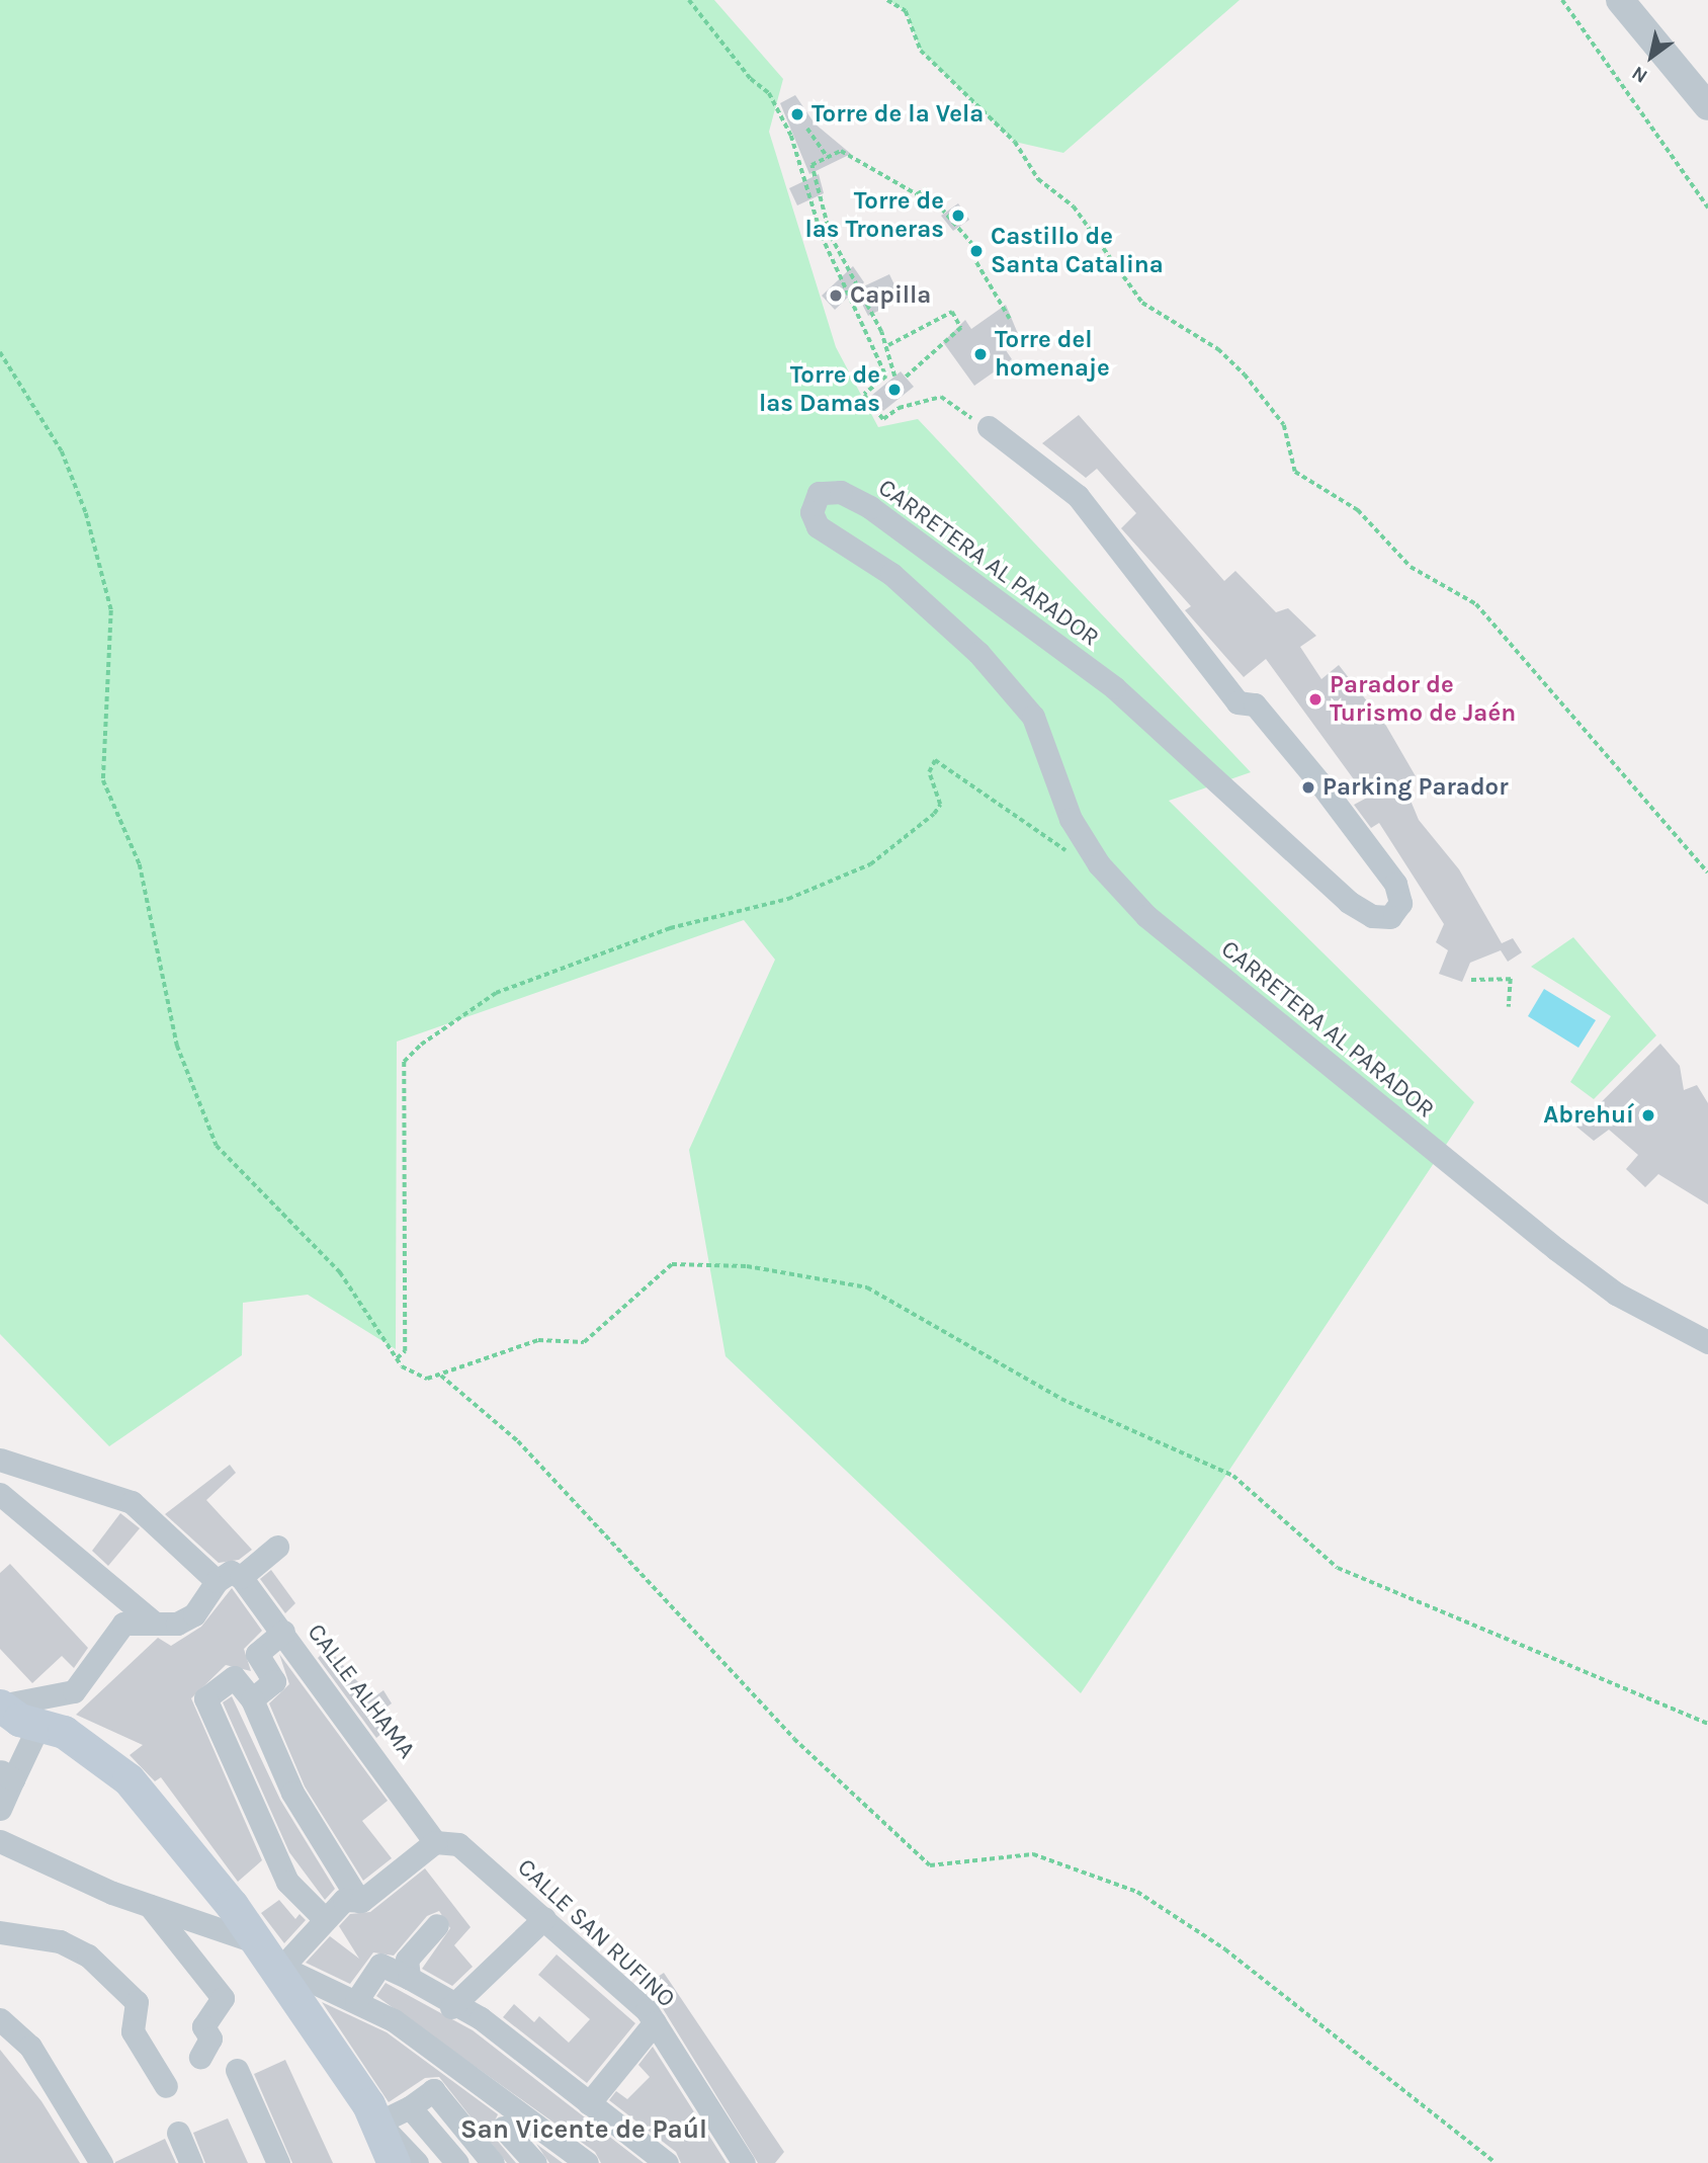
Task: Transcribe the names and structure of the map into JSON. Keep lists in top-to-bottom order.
{
  "streets": {
    "street": ["CARRETERA AL PARADOR", "CALLE ALHAMA", "CALLE SAN RUFINO"]
  },
  "crossings": [
    ["CALLE ALHAMA", "CALLE SAN RUFINO"]
  ],
  "districts": ["San Vicente de Paúl"],
  "places": [
    "Torre de la Vela",
    "Torre de las Troneras",
    "Castillo de Santa Catalina",
    "Capilla",
    "Torre del homenaje",
    "Torre de las Damas",
    "Parador de Turismo de Jaén",
    "Parking Parador",
    "Abrehuí"
  ],
  "north": "bottom left"
}
